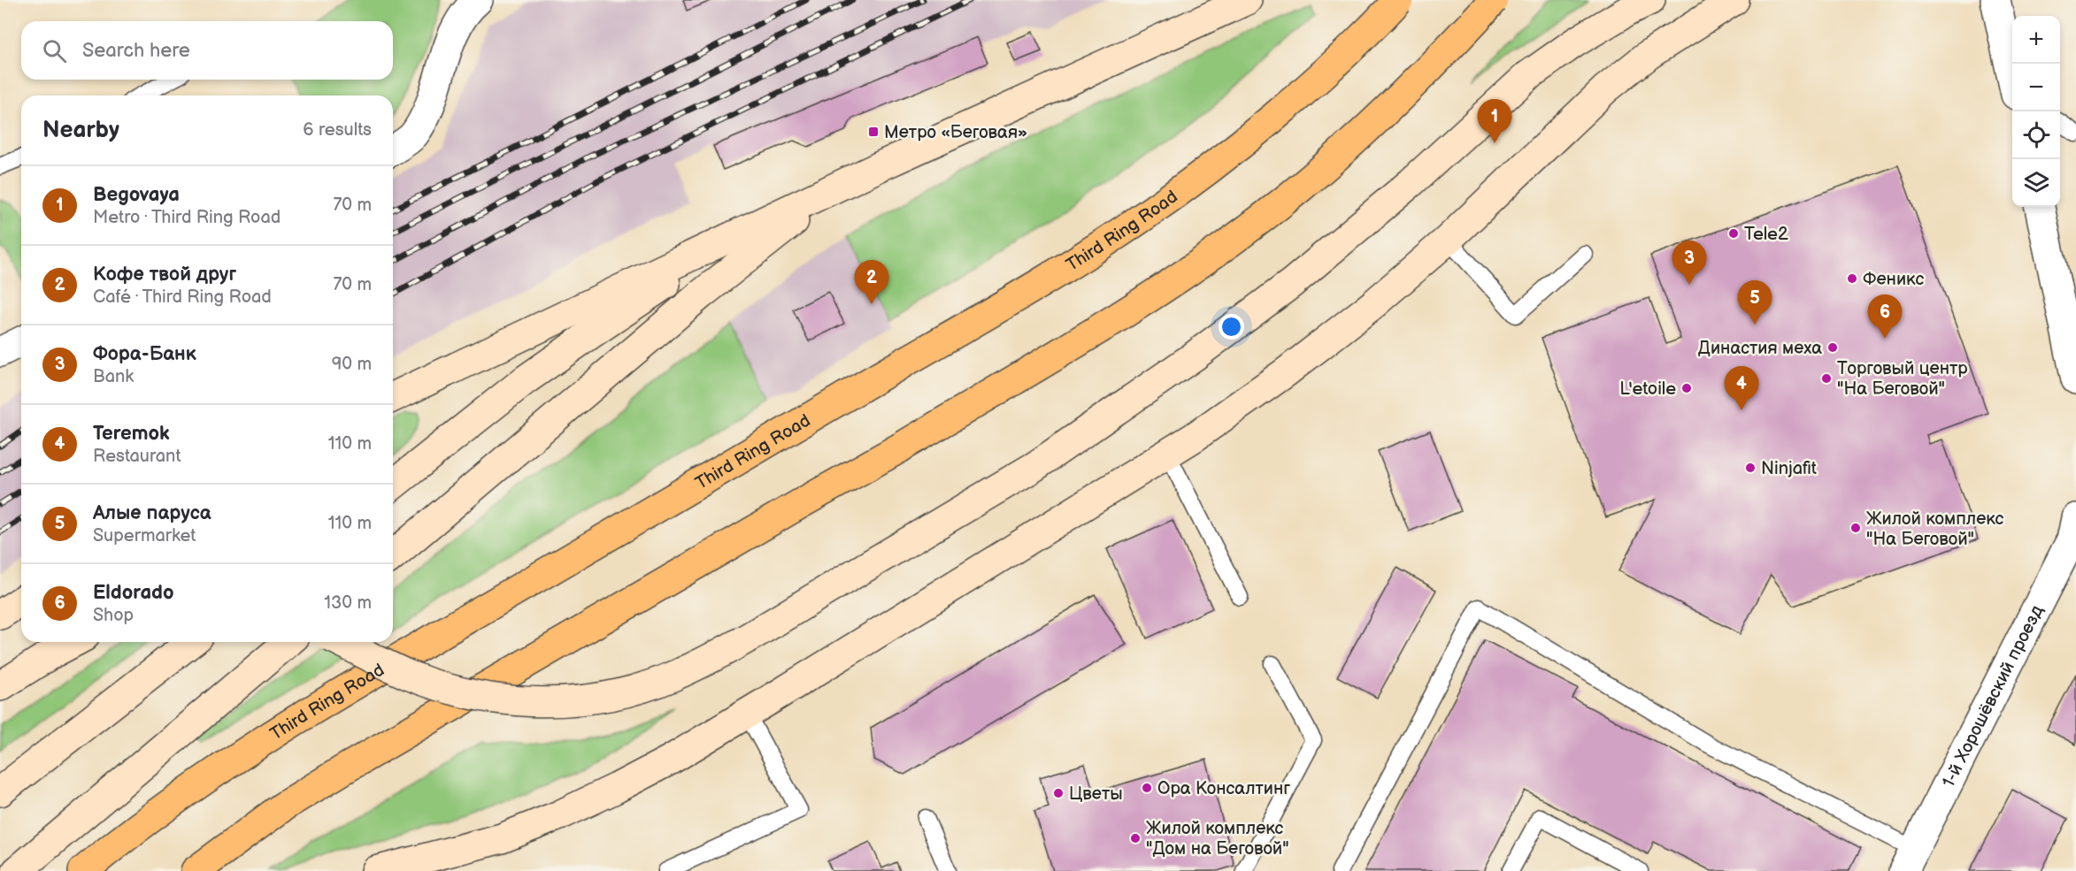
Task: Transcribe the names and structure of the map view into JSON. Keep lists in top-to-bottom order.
{
  "streets": {
    "main road": ["Third Ring Road"],
    "street": ["1-й Хорошёвский проезд"]
  },
  "places": {
    "transit": ["Метро «Беговая»"],
    "other": [
      "Tele2",
      "Феникс",
      "Династия меха",
      "Торговый центр \"На Беговой\"",
      "L'etoile",
      "Ninjafit",
      "Жилой комплекс \"На Беговой\"",
      "Ора Консалтинг",
      "Цветы",
      "Жилой комплекс \"Дом на Беговой\""
    ]
  },
  "page": {
    "map_buttons": ["+", "−"],
    "search": "Search here",
    "heading": ["Nearby", "6 results"],
    "pins": [
      "1",
      "3",
      "2",
      "5",
      "6",
      "4"
    ],
    "list": [
      {
        "mark": "1",
        "name": "Begovaya",
        "note": "Metro · Third Ring Road",
        "value": "70 m"
      },
      {
        "mark": "2",
        "name": "Кофе твой друг",
        "note": "Café · Third Ring Road",
        "value": "70 m"
      },
      {
        "mark": "3",
        "name": "Фора-Банк",
        "note": "Bank",
        "value": "90 m"
      },
      {
        "mark": "4",
        "name": "Teremok",
        "note": "Restaurant",
        "value": "110 m"
      },
      {
        "mark": "5",
        "name": "Алые паруса",
        "note": "Supermarket",
        "value": "110 m"
      },
      {
        "mark": "6",
        "name": "Eldorado",
        "note": "Shop",
        "value": "130 m"
      }
    ]
  }
}
